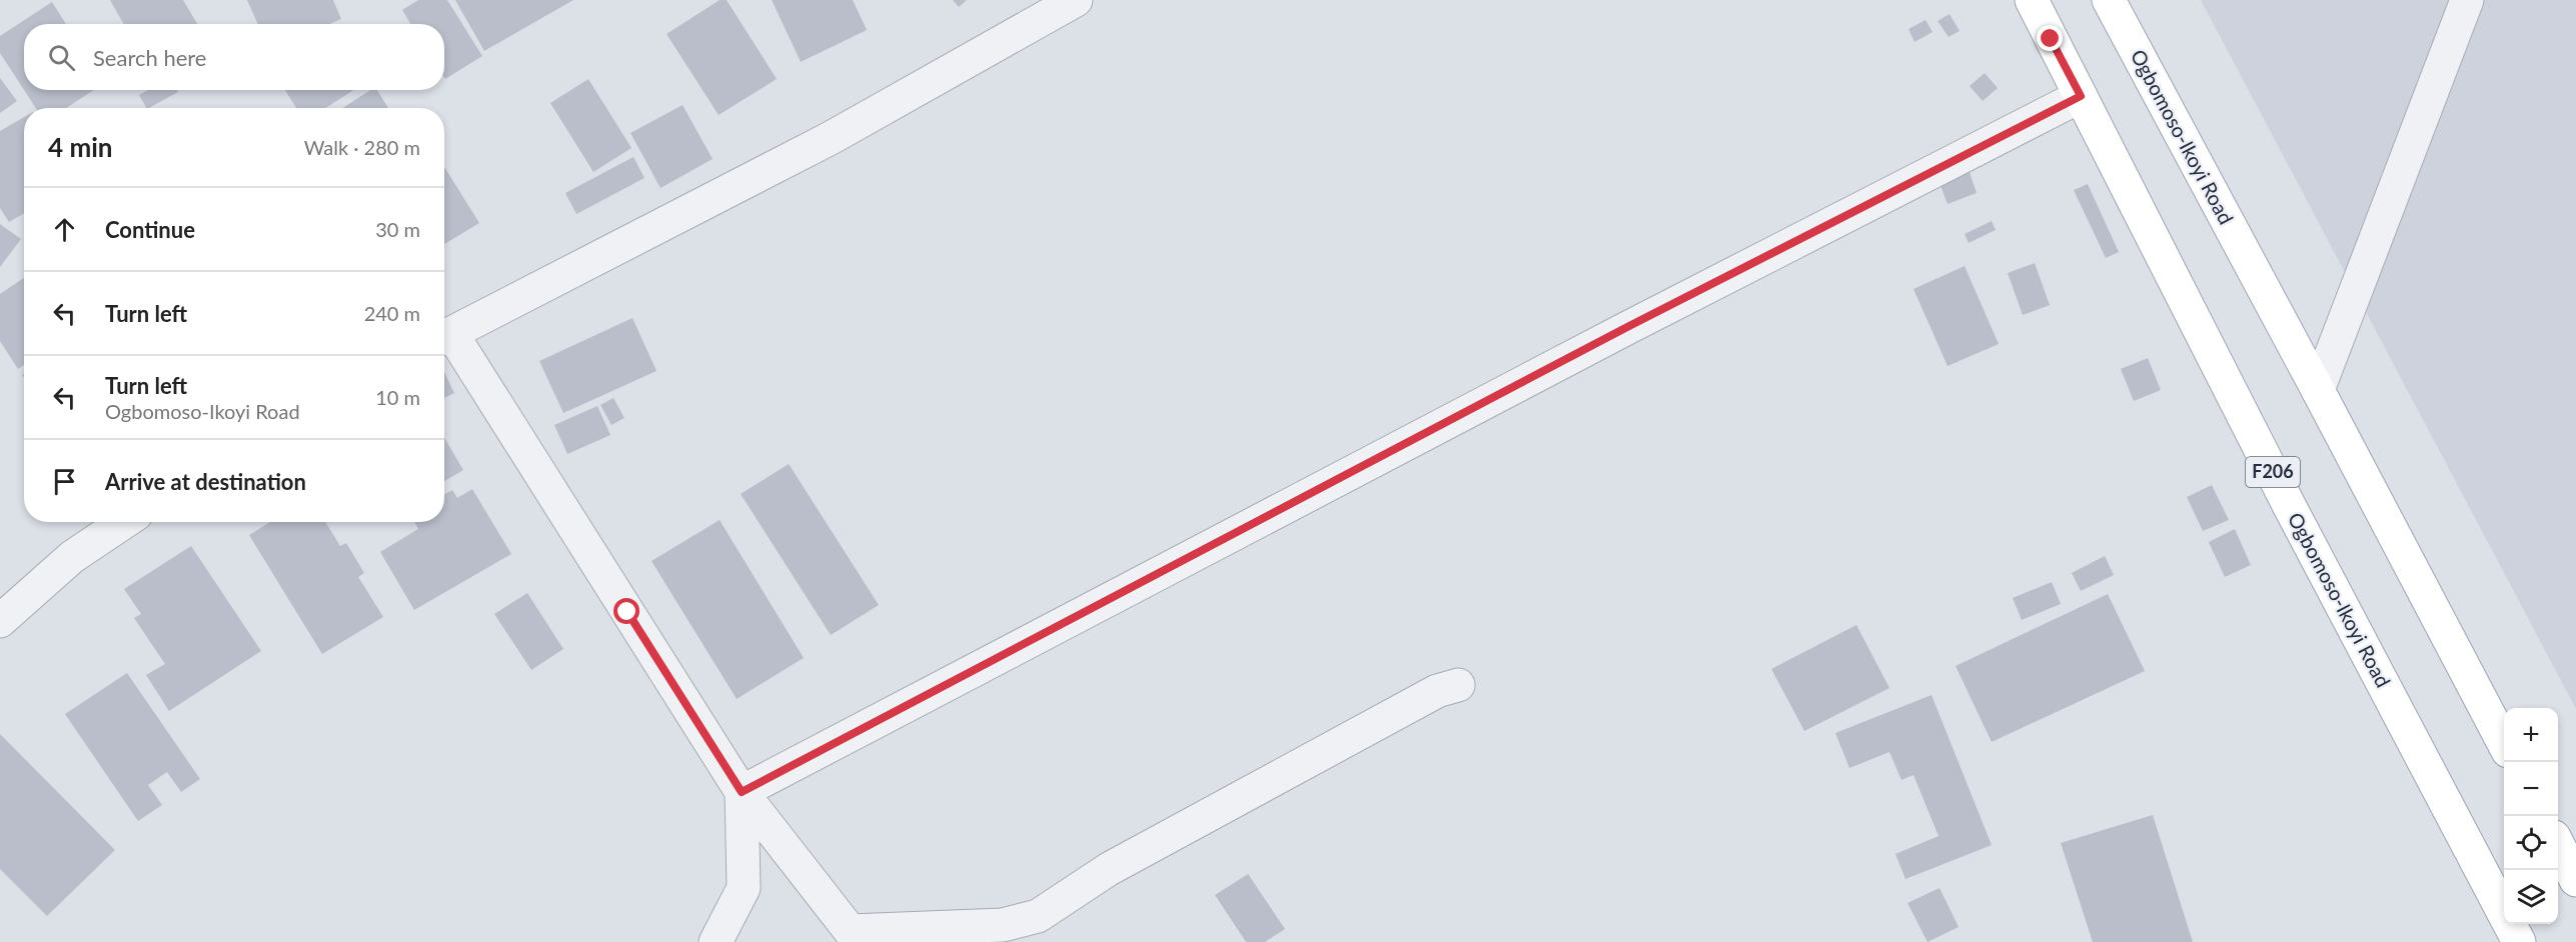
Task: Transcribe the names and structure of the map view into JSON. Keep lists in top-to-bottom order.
{
  "streets": {
    "main road": ["Ogbomoso-Ikoyi Road", "F206"]
  },
  "page": {
    "search": "Search here",
    "heading": ["4 min", "Walk · 280 m"],
    "list": [
      ["Continue", "30 m"],
      ["Turn left", "240 m"],
      ["Turn left", "Ogbomoso-Ikoyi Road", "10 m"],
      "Arrive at destination"
    ],
    "map_buttons": ["+", "−"]
  }
}
